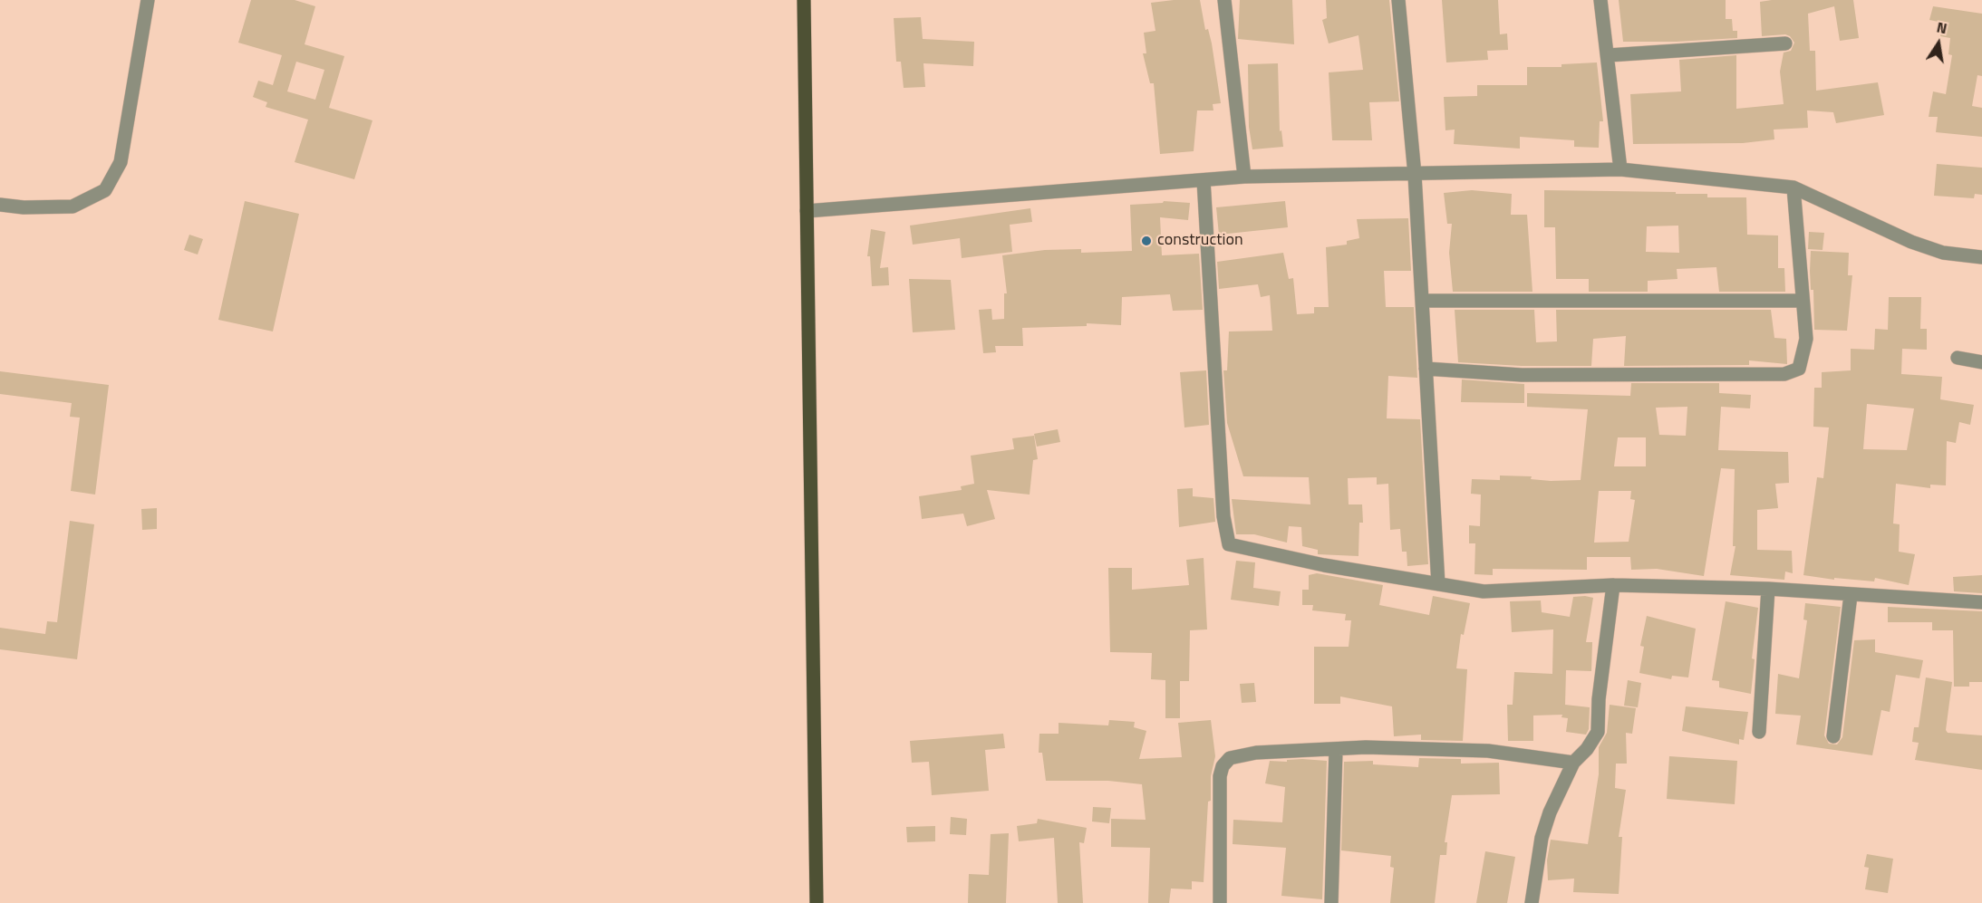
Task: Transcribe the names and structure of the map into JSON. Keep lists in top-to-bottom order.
{
  "places": ["construction"],
  "north": "top"
}
